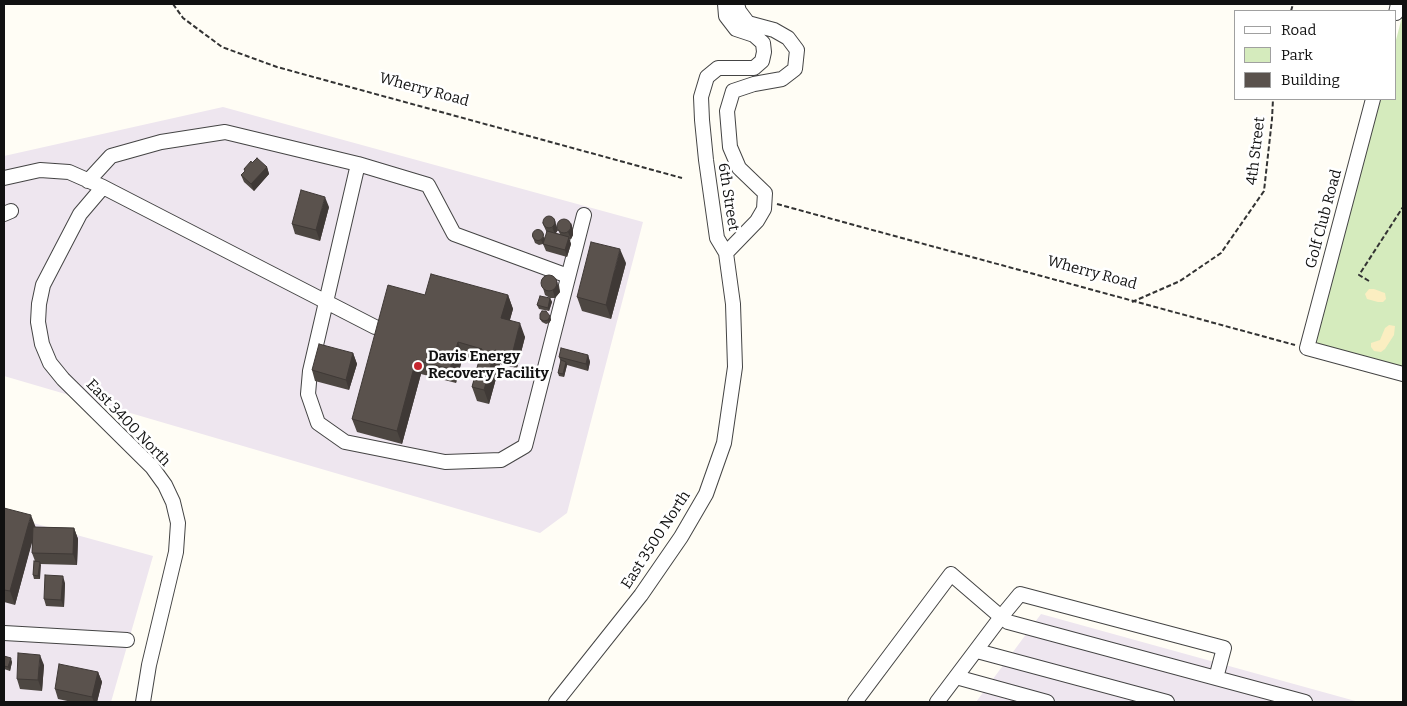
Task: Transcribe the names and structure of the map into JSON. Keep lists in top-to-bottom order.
{
  "streets": {
    "street": [
      "6th Street",
      "Golf Club Road",
      "East 3400 North",
      "East 3500 North"
    ],
    "path": ["Wherry Road", "4th Street"]
  },
  "crossings": [
    ["Wherry Road", "4th Street"],
    ["Wherry Road", "Golf Club Road"],
    ["6th Street", "East 3500 North"]
  ],
  "places": ["Davis Energy Recovery Facility"],
  "legend": ["Road", "Park", "Building"]
}
